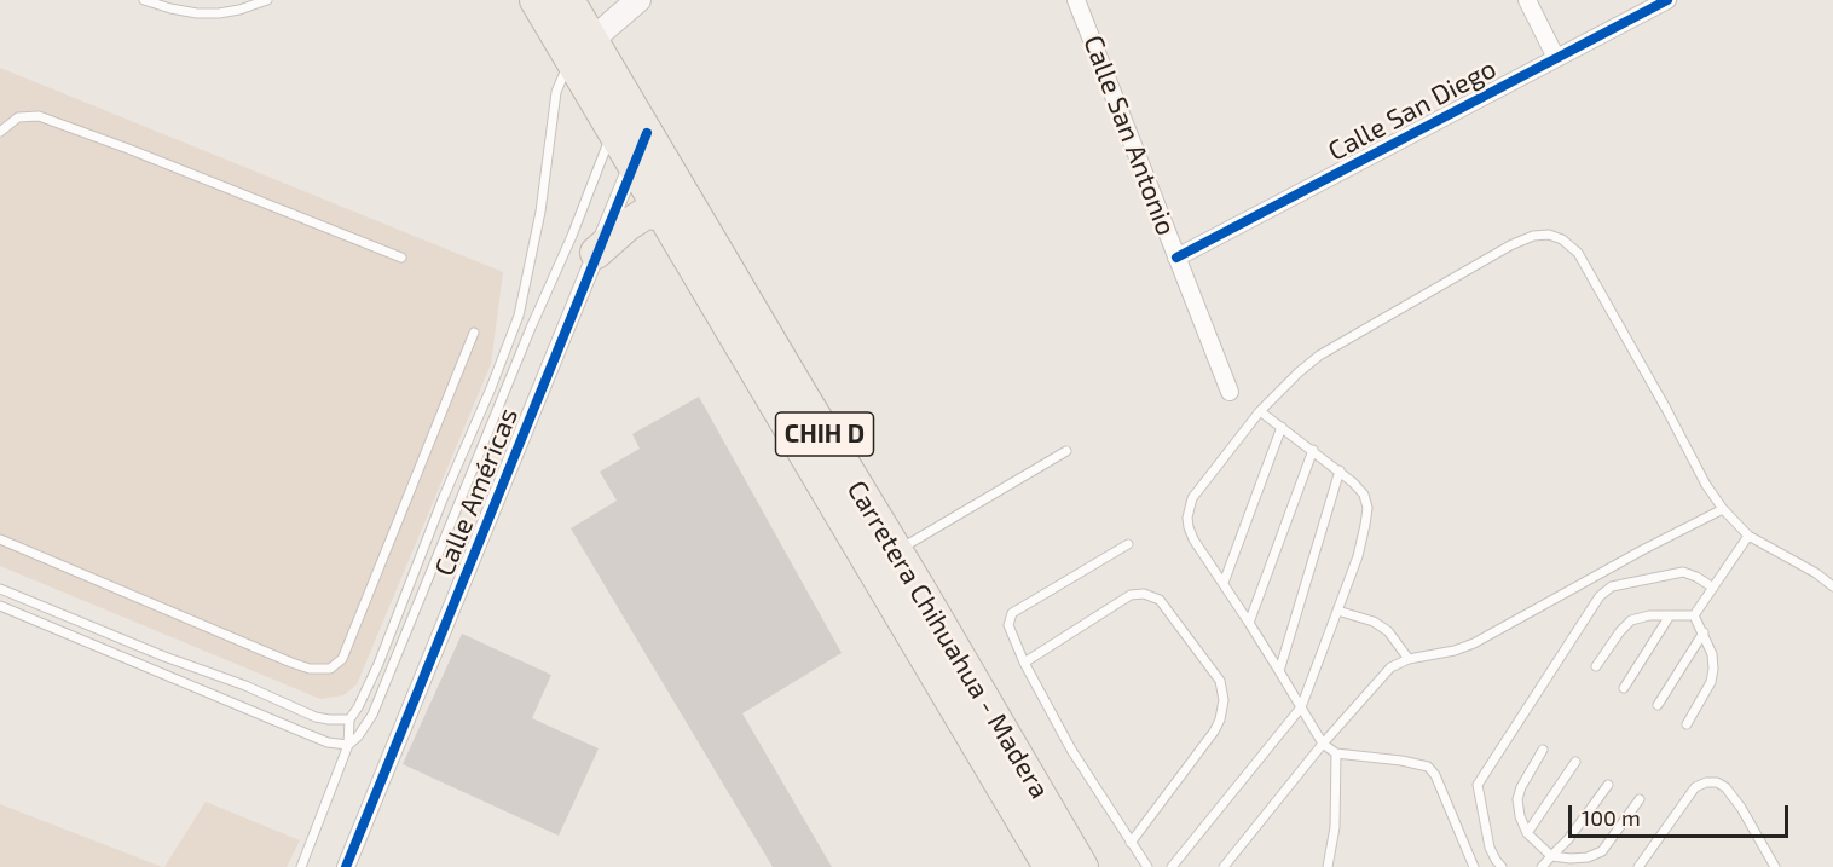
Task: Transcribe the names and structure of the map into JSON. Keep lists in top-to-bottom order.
{
  "streets": {
    "highway": ["CHIH D", "Carretera Chihuahua - Madera"],
    "street": ["Calle San Diego", "Calle San Antonio", "Calle Américas"]
  },
  "crossings": [
    ["Calle San Diego", "Calle San Antonio"],
    ["Calle Américas", "Carretera Chihuahua - Madera"]
  ],
  "scale_bar": "100 m"
}
